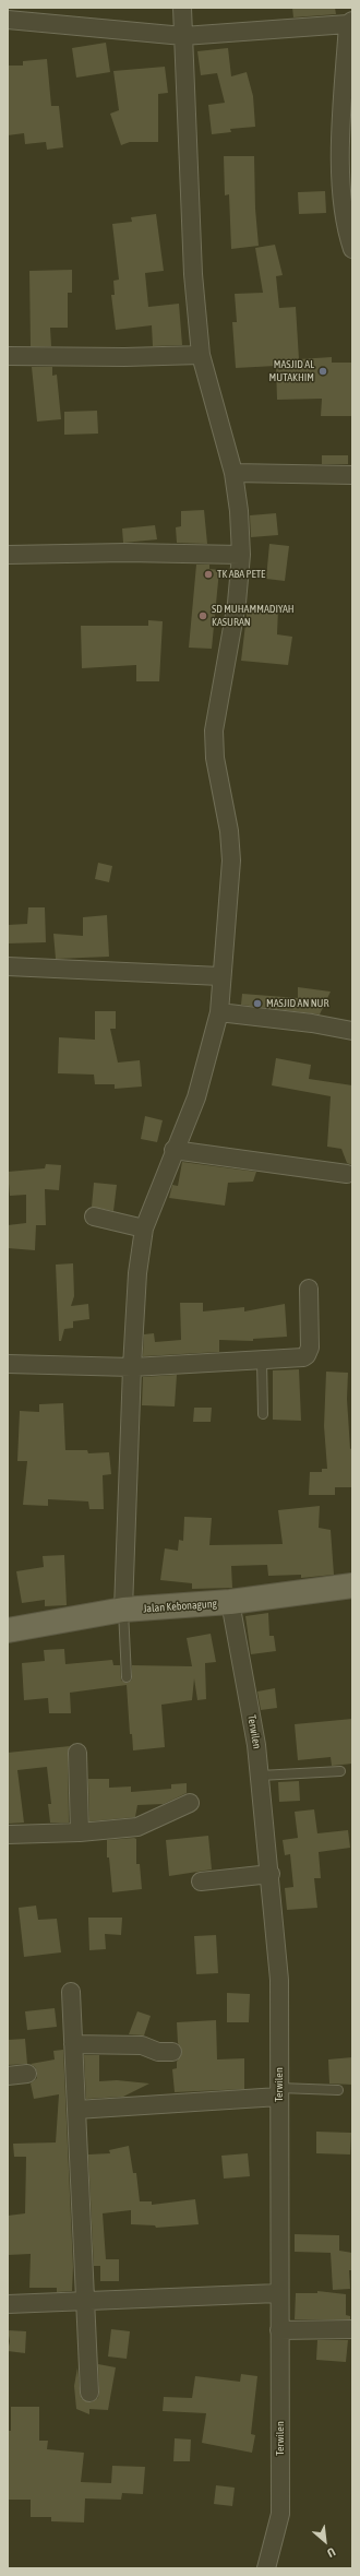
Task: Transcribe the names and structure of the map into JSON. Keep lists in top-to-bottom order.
{
  "streets": {
    "main road": ["Jalan Kebonagung"],
    "street": ["Terwilen"]
  },
  "crossings": [
    ["Jalan Kebonagung", "Terwilen"]
  ],
  "places": [
    "MASJID AL MUTAKHIM",
    "TK ABA PETE",
    "SD MUHAMMADIYAH KASURAN",
    "MASJID AN NUR"
  ],
  "north": "bottom right"
}
